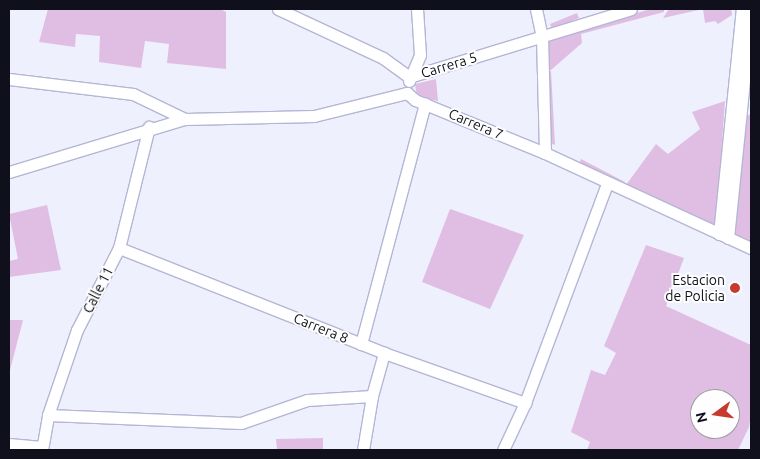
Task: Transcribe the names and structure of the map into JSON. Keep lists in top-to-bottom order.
{
  "streets": {
    "street": [
      "Carrera 5",
      "Carrera 7",
      "Calle 11",
      "Carrera 8"
    ]
  },
  "crossings": [
    ["Calle 11", "Carrera 8"]
  ],
  "places": ["Estacion de Policia"],
  "north": "left"
}
